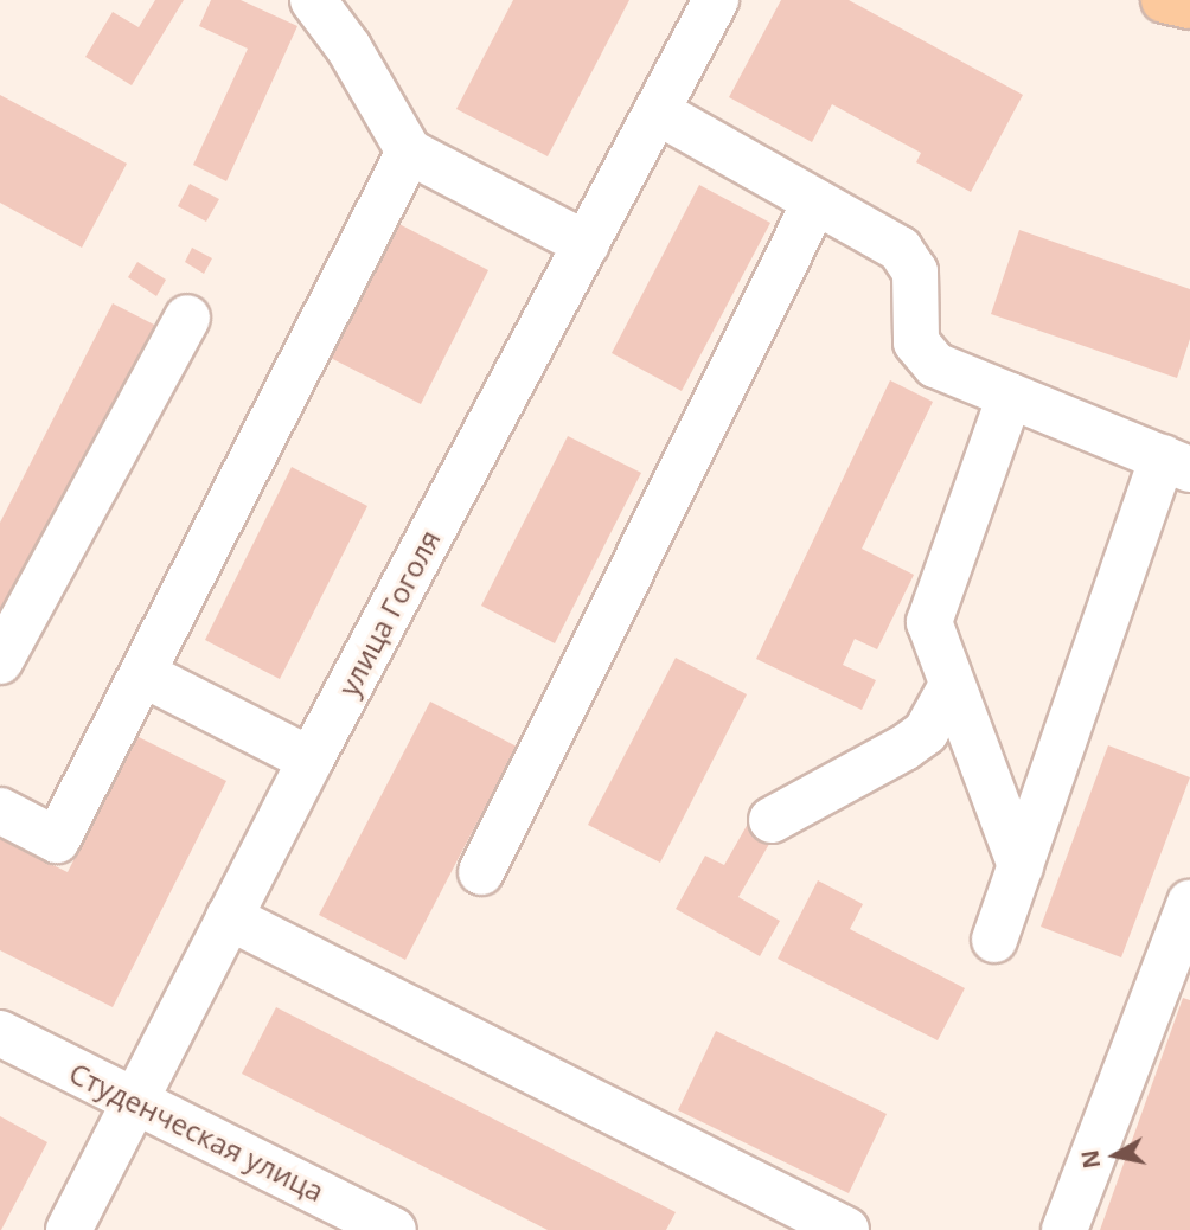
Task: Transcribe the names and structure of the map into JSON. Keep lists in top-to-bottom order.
{
  "streets": {
    "street": ["улица Гоголя", "Студенческая улица"]
  },
  "crossings": [
    ["улица Гоголя", "Студенческая улица"]
  ],
  "north": "left"
}
